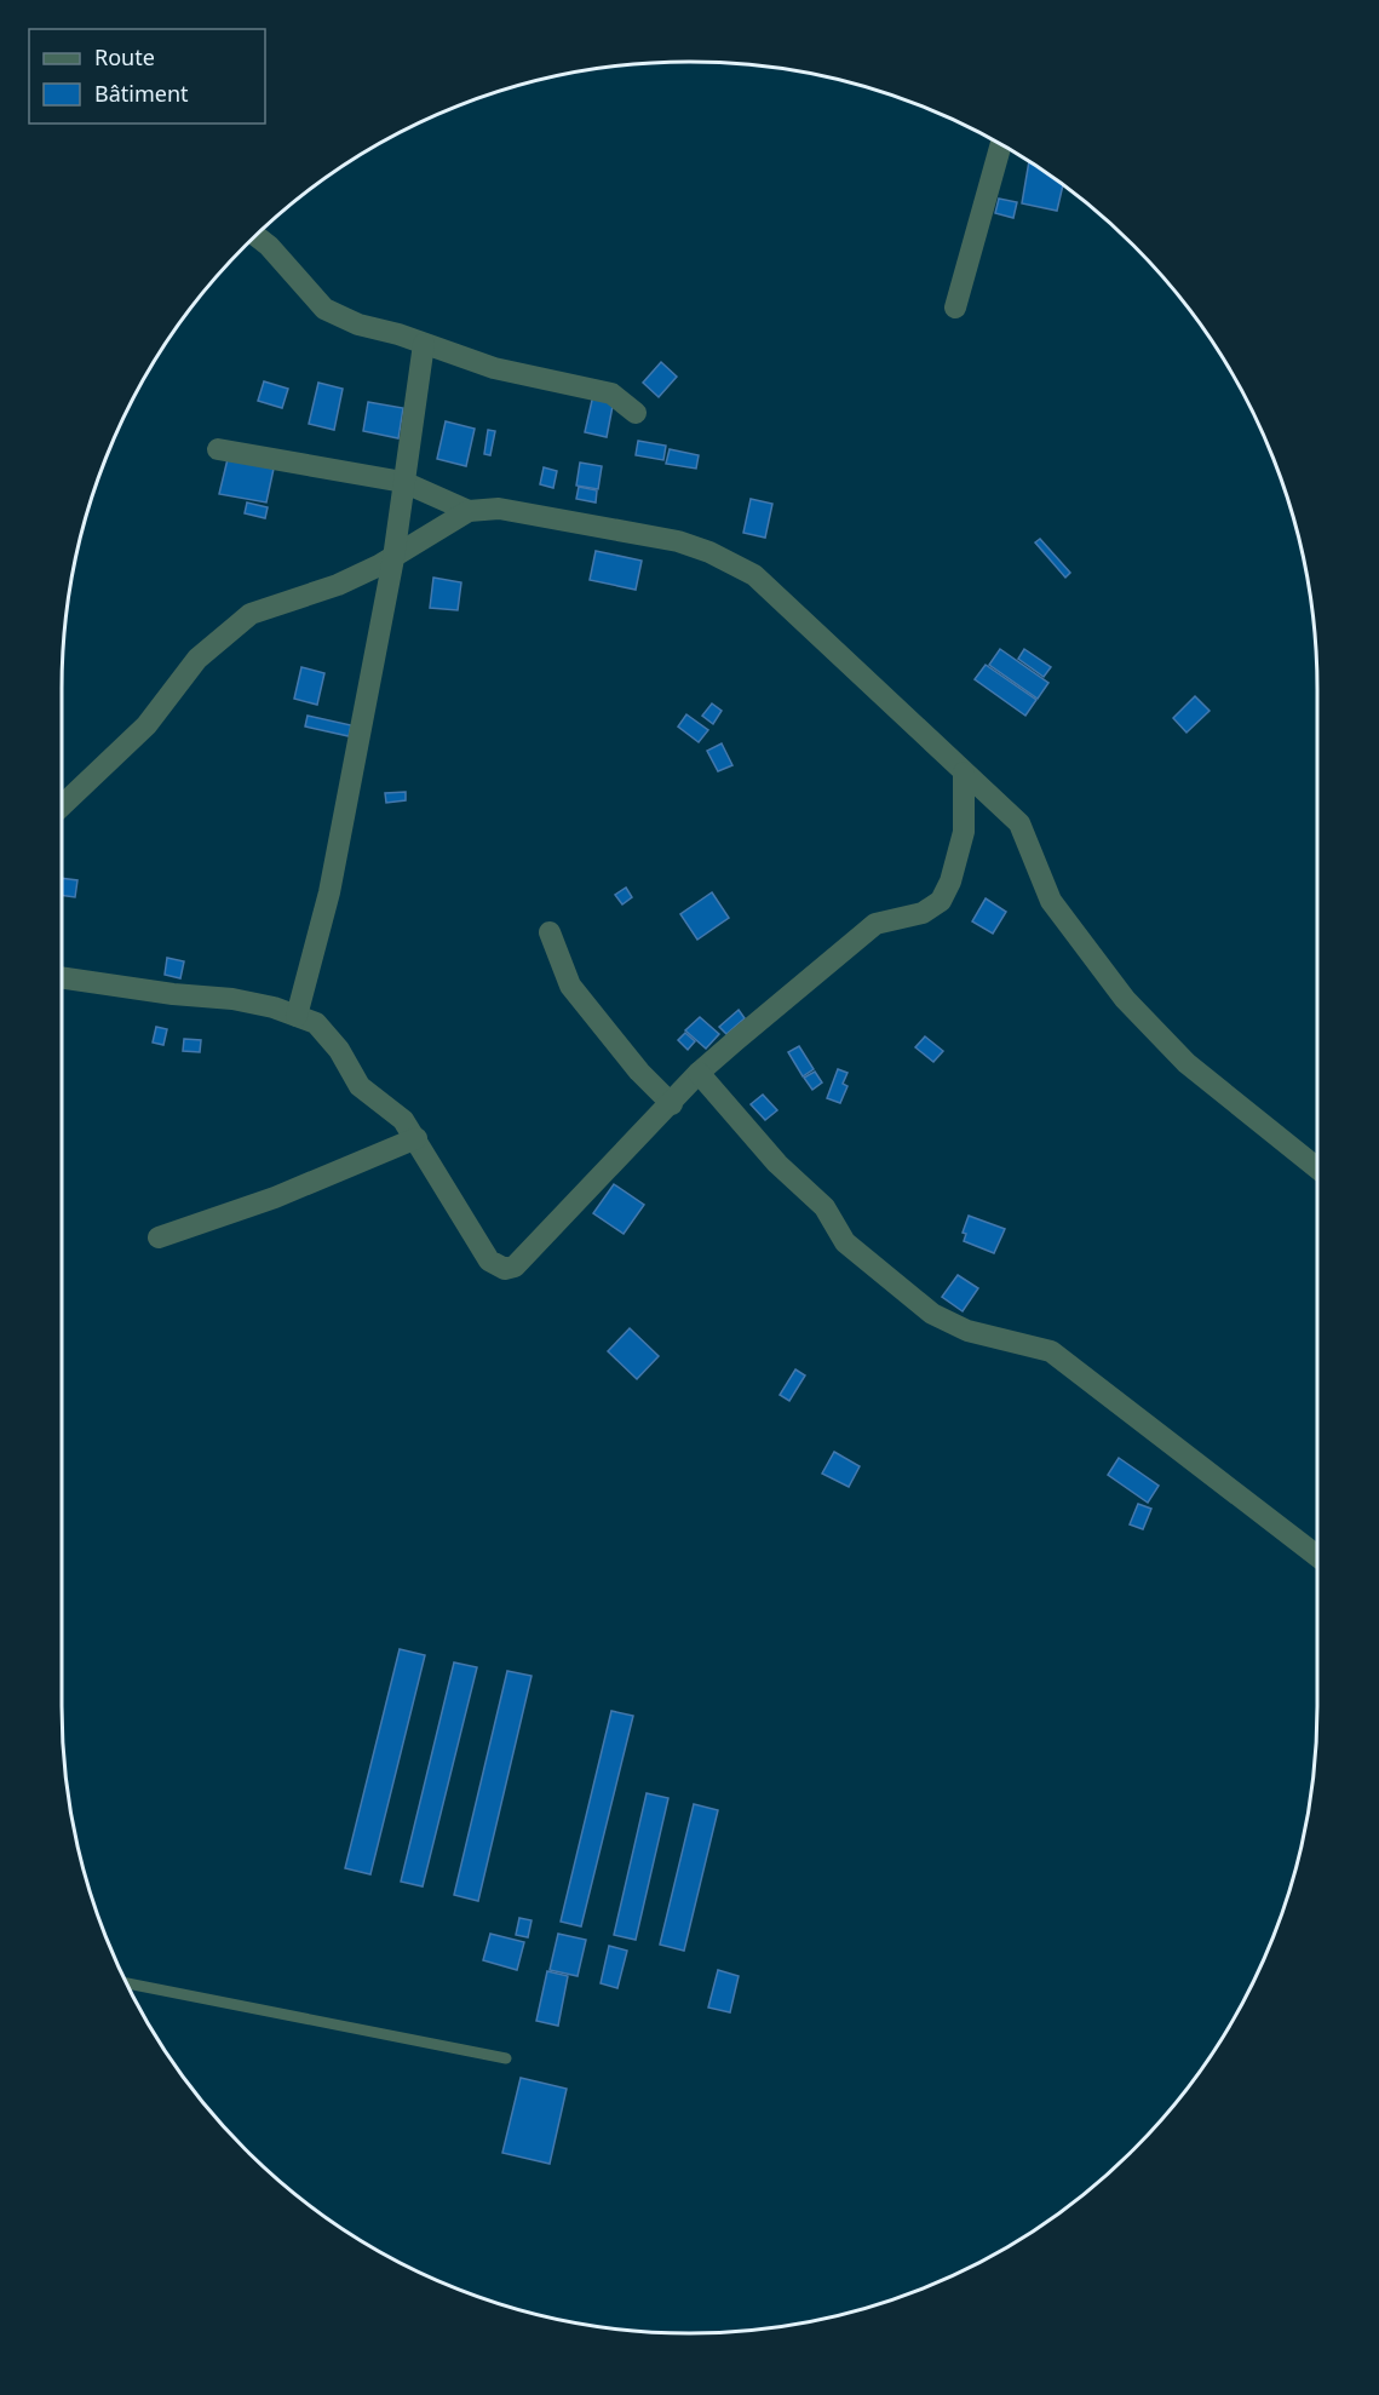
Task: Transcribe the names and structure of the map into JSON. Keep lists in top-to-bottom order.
{
  "legend": ["Route", "Bâtiment"]
}
